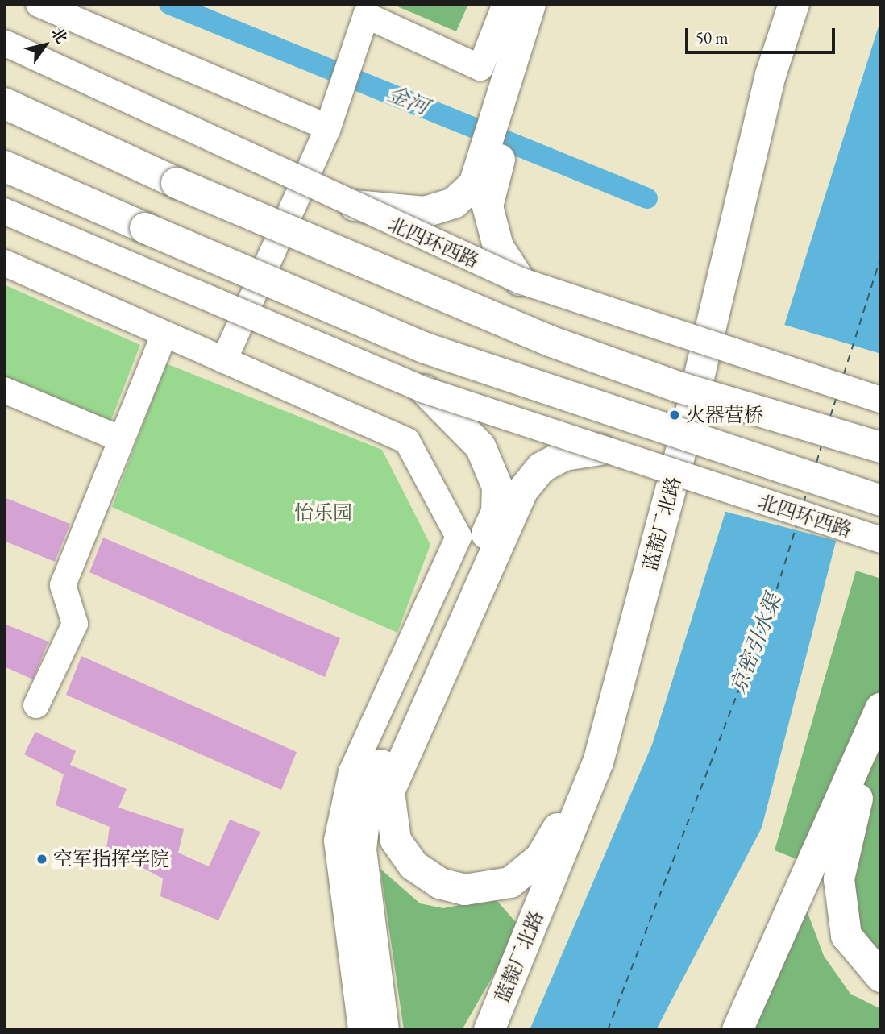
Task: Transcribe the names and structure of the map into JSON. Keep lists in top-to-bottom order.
{
  "streets": {
    "highway": ["北四环西路", "蓝靛厂北路"]
  },
  "water": ["金河", "京密引水渠"],
  "parks": ["怡乐园"],
  "places": ["火器营桥", "空军指挥学院"],
  "scale_bar": "50 m",
  "north": "top right"
}
